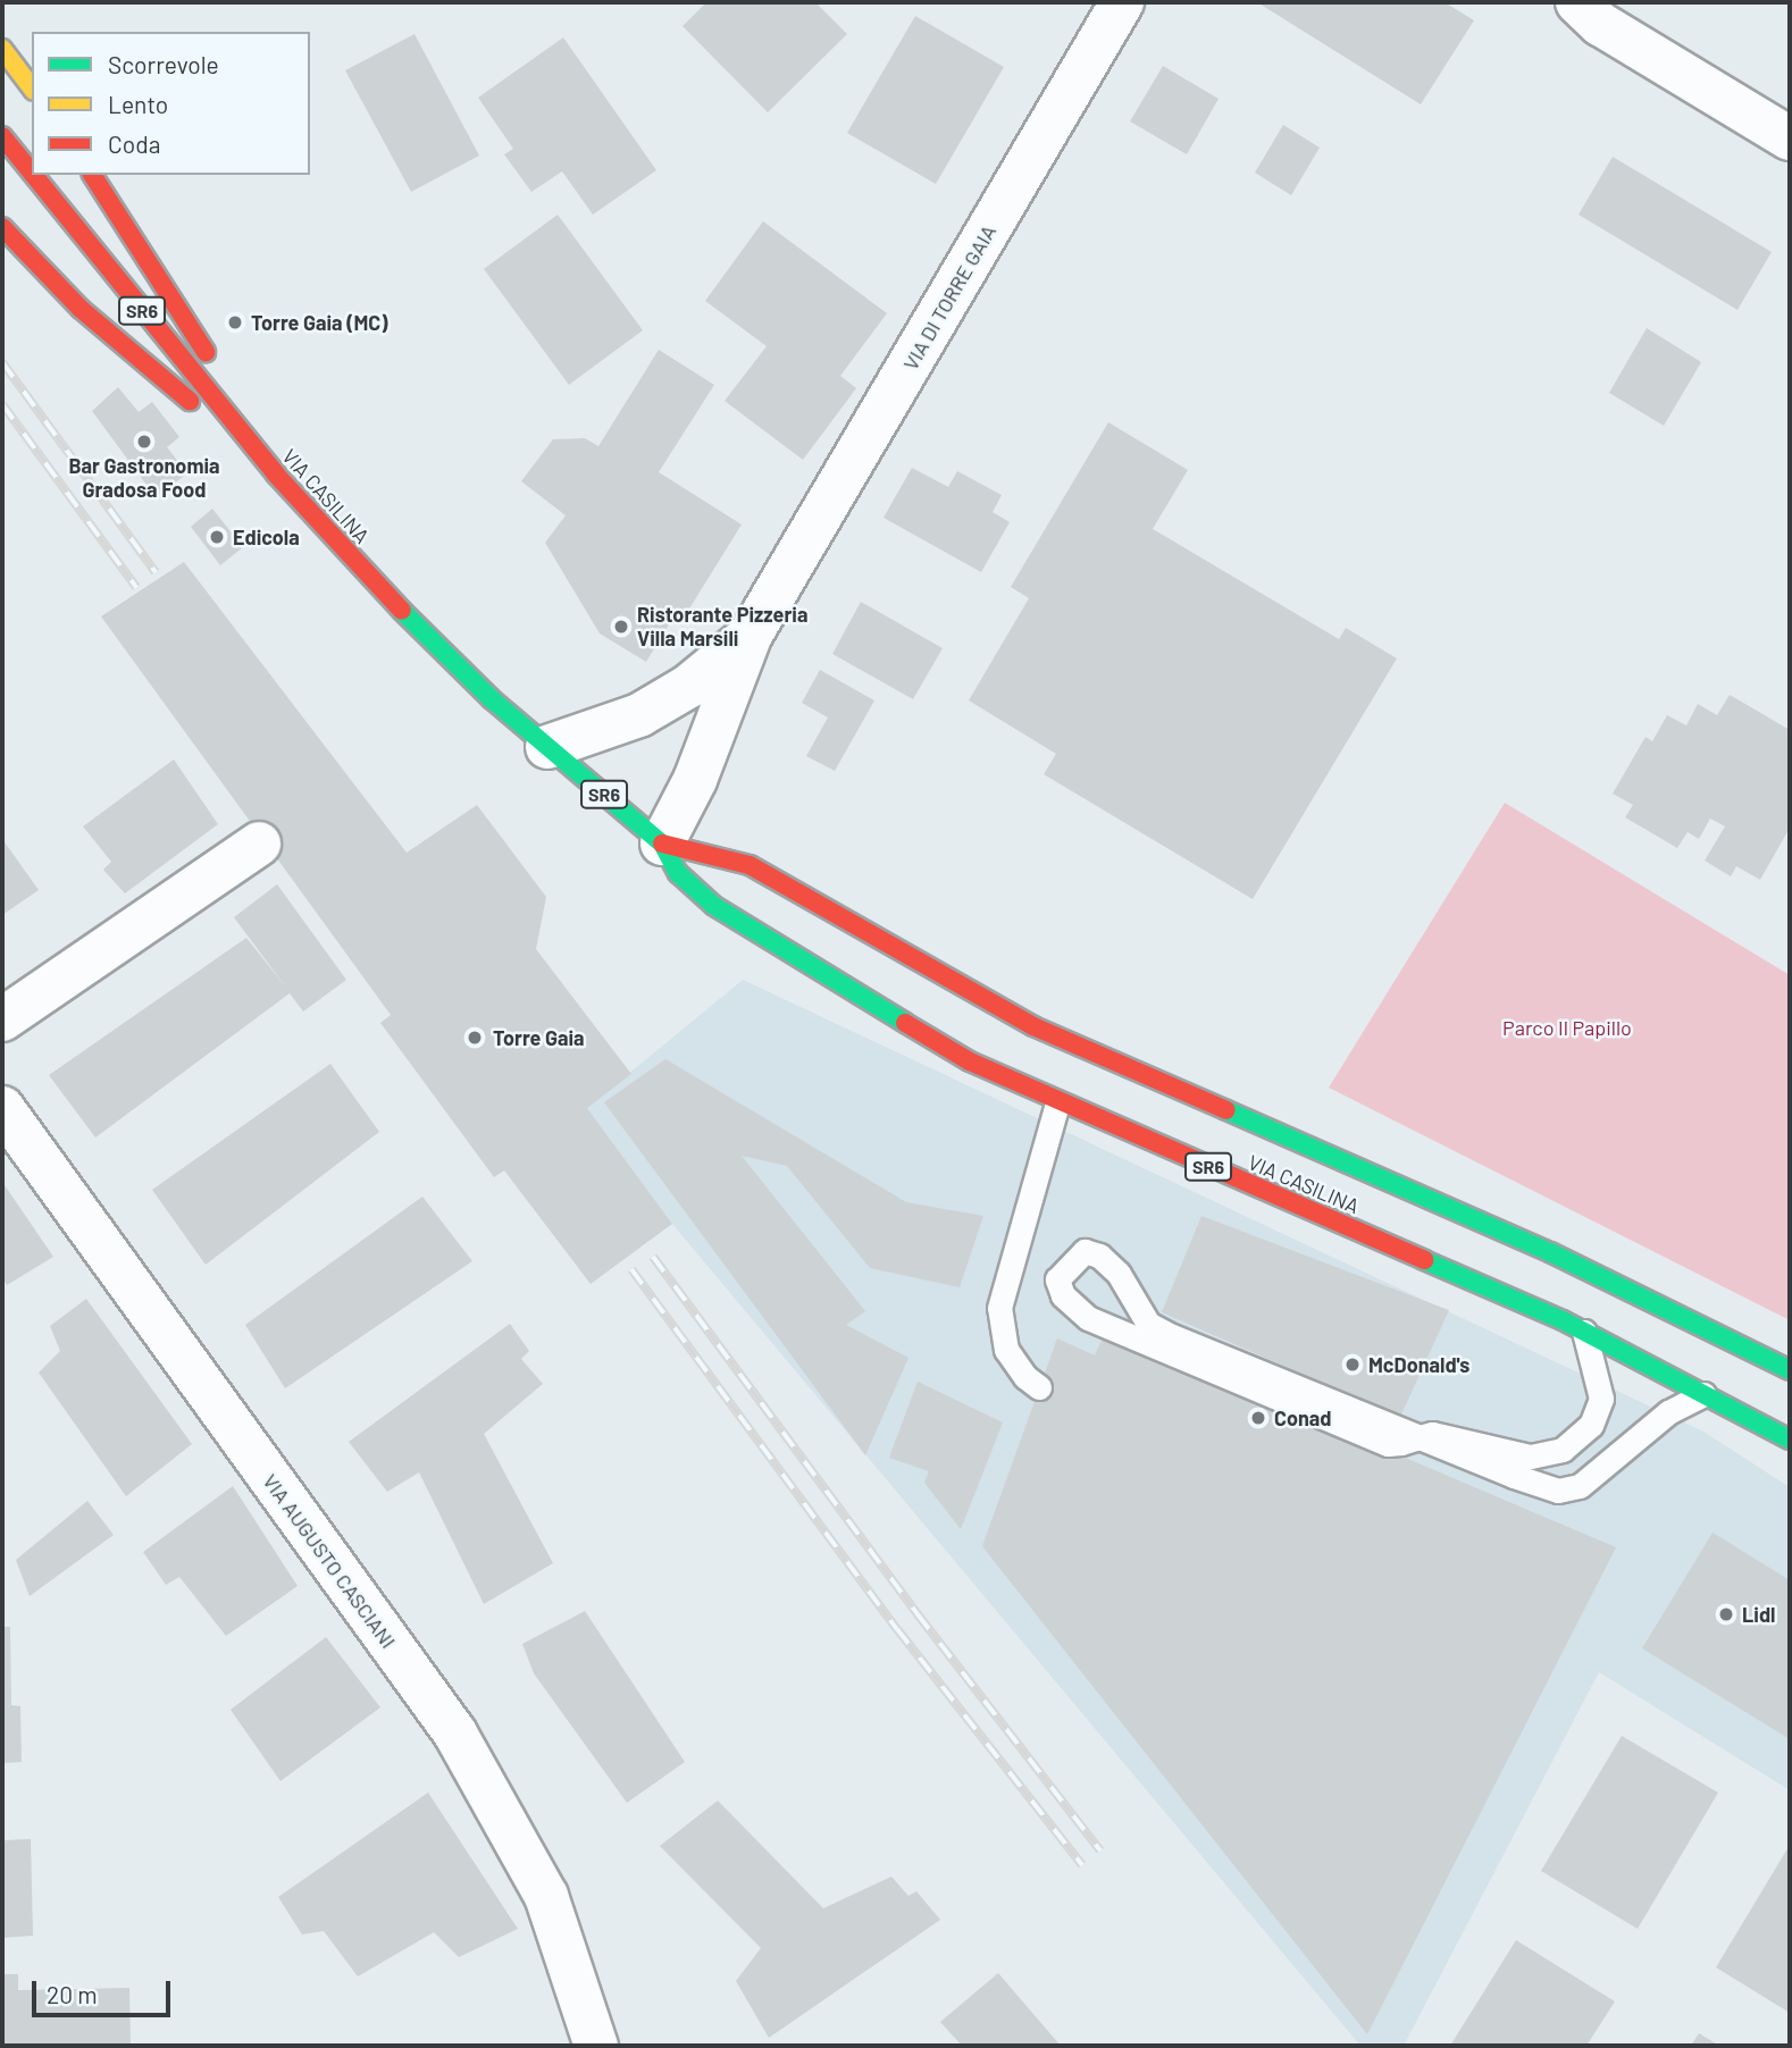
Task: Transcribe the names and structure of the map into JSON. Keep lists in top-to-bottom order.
{
  "streets": {
    "main road": ["SR6", "VIA CASILINA"],
    "street": ["VIA DI TORRE GAIA", "VIA AUGUSTO CASCIANI"]
  },
  "parks": ["Parco Il Papillo"],
  "places": [
    "Torre Gaia (MC)",
    "Bar Gastronomia Gradosa Food",
    "Edicola",
    "Ristorante Pizzeria Villa Marsili",
    "Torre Gaia",
    "McDonald's",
    "Conad",
    "Lidl"
  ],
  "legend": ["Scorrevole", "Lento", "Coda"],
  "scale_bar": "20 m"
}
